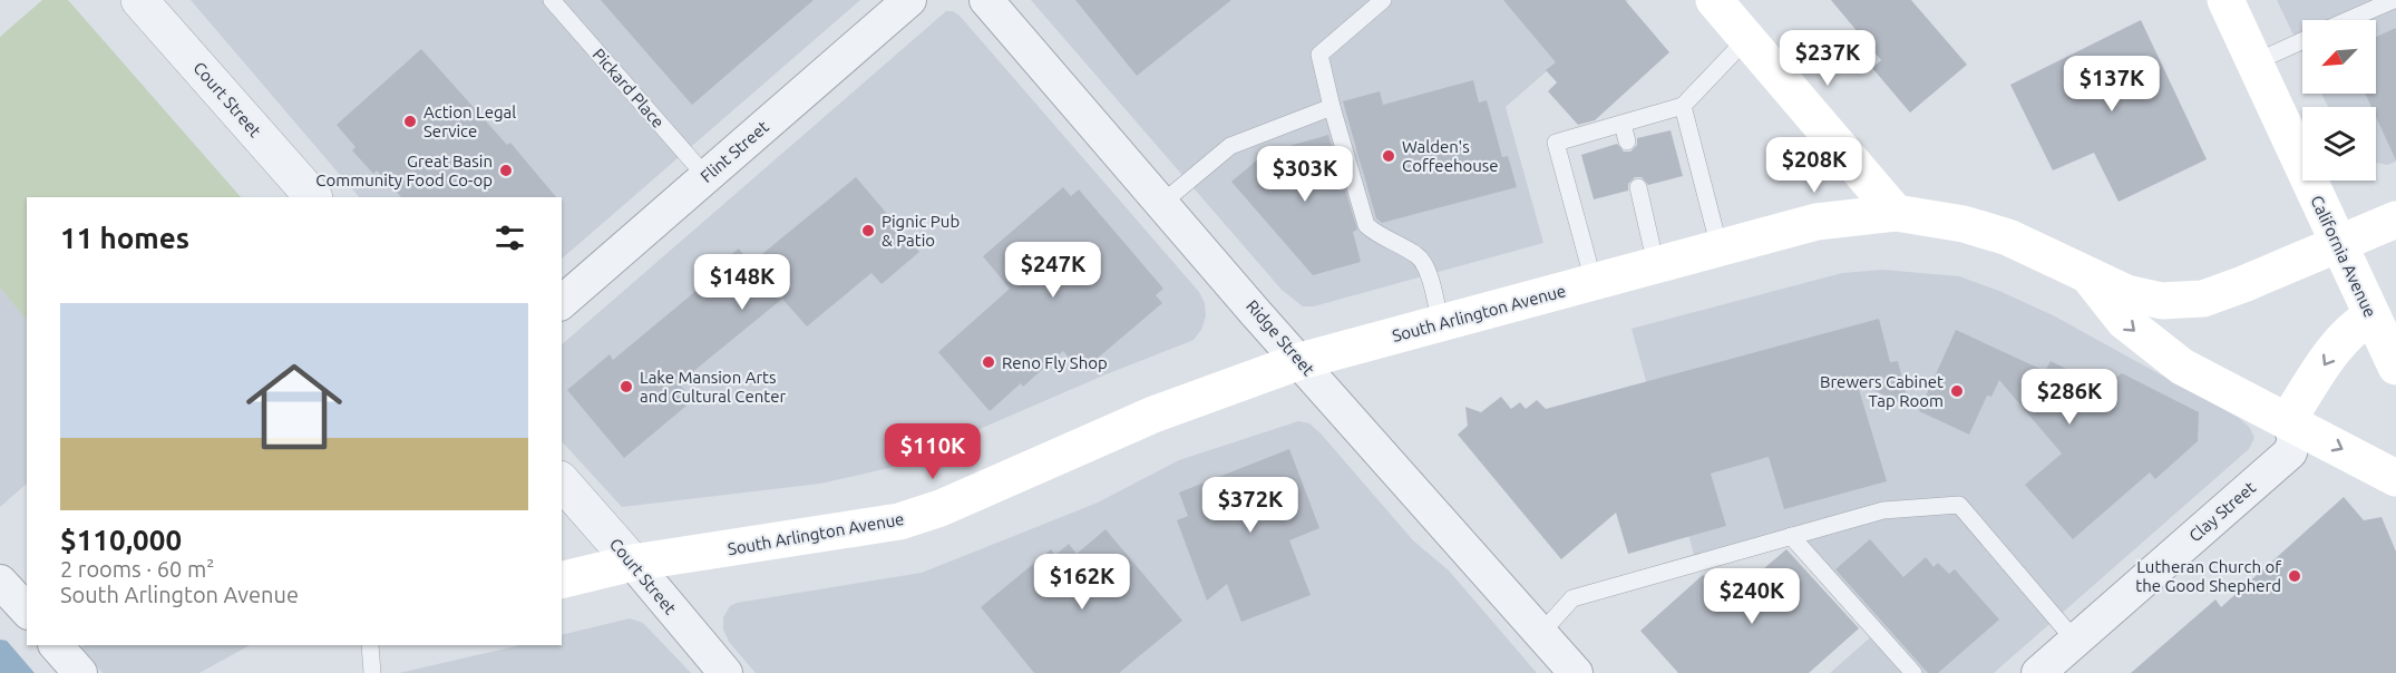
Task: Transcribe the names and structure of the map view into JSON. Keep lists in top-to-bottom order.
{
  "streets": {
    "main road": ["California Avenue", "South Arlington Avenue"],
    "street": [
      "Court Street",
      "Flint Street",
      "Ridge Street",
      "Clay Street"
    ],
    "lane": ["Pickard Place"]
  },
  "crossings": [
    ["Pickard Place", "Flint Street"],
    ["Court Street", "South Arlington Avenue"],
    ["California Avenue", "South Arlington Avenue"],
    ["South Arlington Avenue", "Ridge Street"]
  ],
  "places": [
    "Action Legal Service",
    "Walden's Coffeehouse",
    "Great Basin Community Food Co-op",
    "Pignic Pub & Patio",
    "Reno Fly Shop",
    "Lake Mansion Arts and Cultural Center",
    "Brewers Cabinet Tap Room",
    "Lutheran Church of the Good Shepherd"
  ],
  "north": "bottom left",
  "page": {
    "price": [
      "$237K",
      "$137K",
      "$208K",
      "$303K",
      "$247K",
      "$148K",
      "$286K",
      "$110K",
      "$372K",
      "$162K",
      "$240K"
    ],
    "heading": "11 homes",
    "list": [
      {
        "name": "$110,000",
        "note": "2 rooms · 60 m² · South Arlington Avenue"
      }
    ]
  }
}
